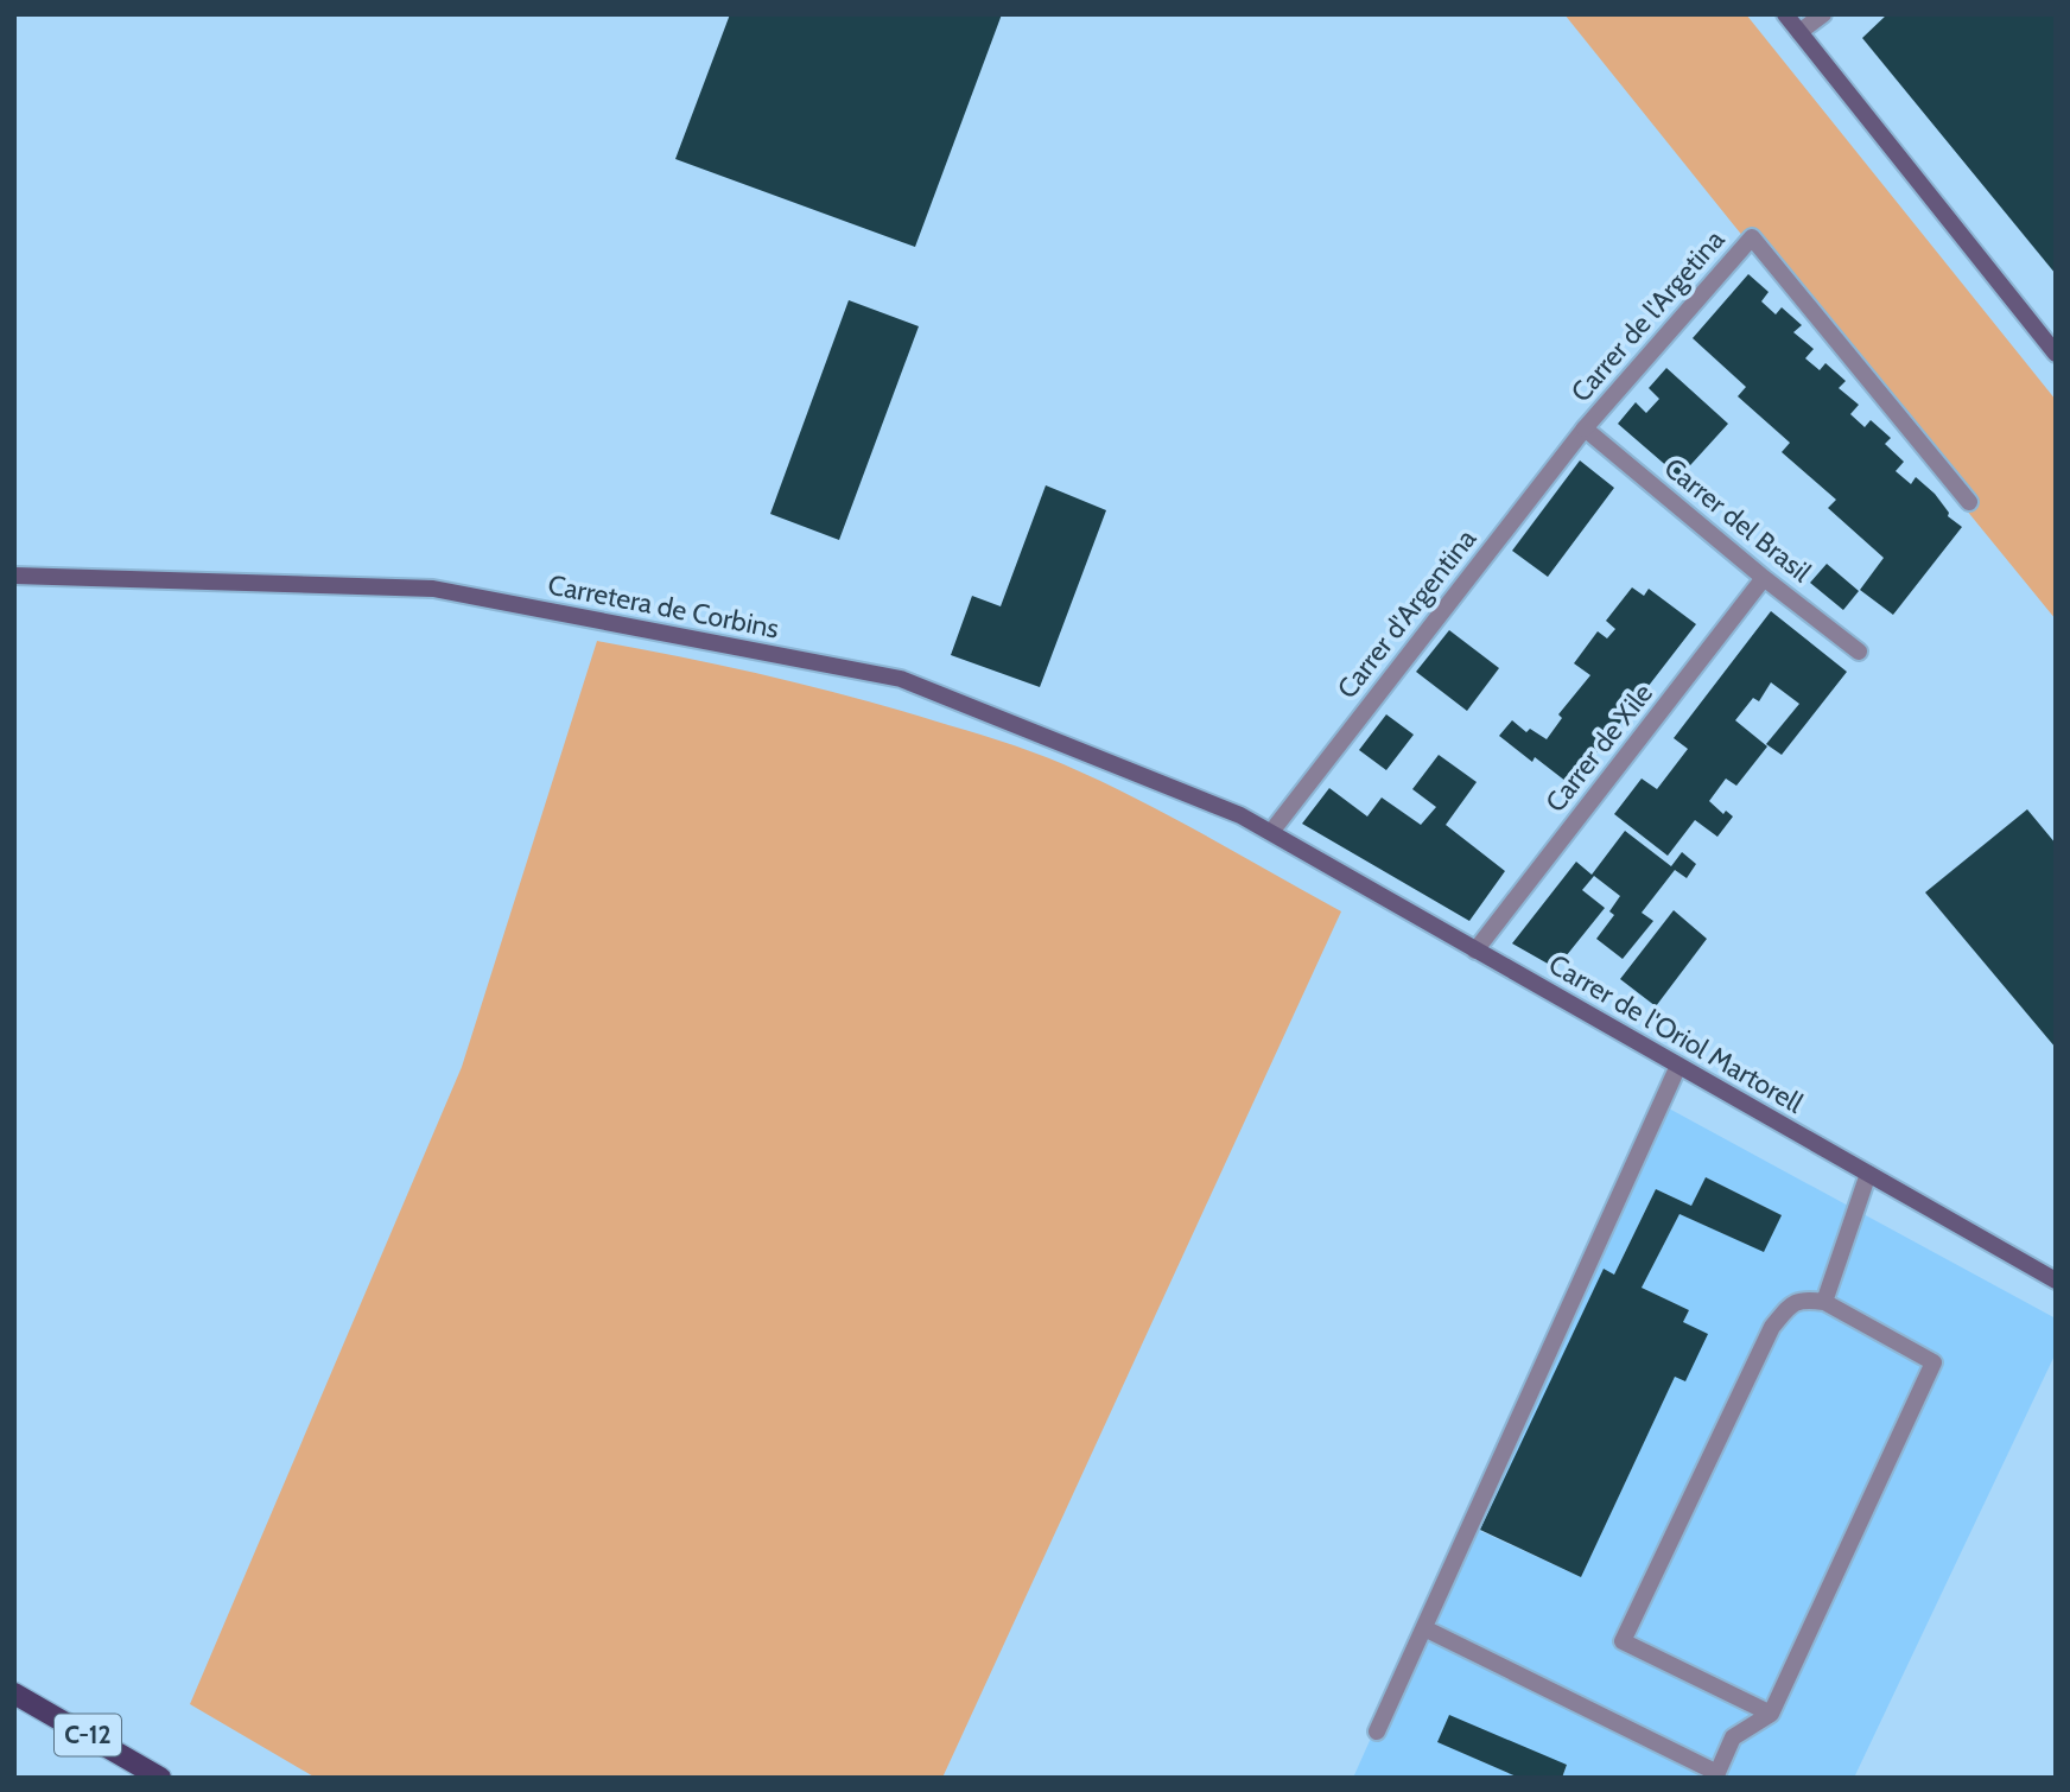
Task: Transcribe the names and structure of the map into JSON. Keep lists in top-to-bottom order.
{
  "streets": {
    "main road": ["C-12"],
    "street": [
      "Carrer de l'Argetina",
      "Carrer del Brasil",
      "Carretera de Corbins",
      "Carrer d'Argentina",
      "Carrer de Xile",
      "Carrer de l'Oriol Martorell"
    ]
  },
  "crossings": [
    ["Carrer de l'Argetina", "Carrer del Brasil"],
    ["Carrer de l'Argetina", "Carrer d'Argentina"],
    ["Carrer del Brasil", "Carrer d'Argentina"],
    ["Carrer del Brasil", "Carrer de Xile"],
    ["Carretera de Corbins", "Carrer d'Argentina"],
    ["Carretera de Corbins", "Carrer de l'Oriol Martorell"],
    ["Carrer d'Argentina", "Carrer de l'Oriol Martorell"],
    ["Carrer de Xile", "Carrer de l'Oriol Martorell"]
  ]
}
